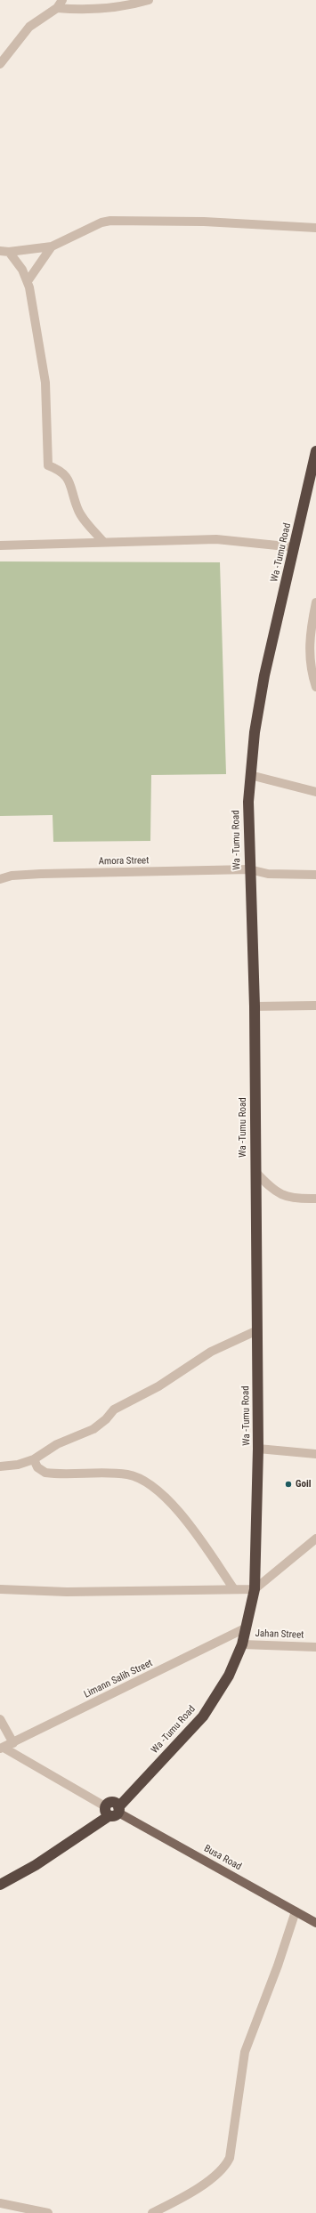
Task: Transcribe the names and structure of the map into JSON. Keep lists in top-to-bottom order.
{
  "streets": {
    "highway": ["Wa -Tumu Road"],
    "main road": ["Busa Road"],
    "street": ["Amora Street", "Jahan Street", "Limann Salih Street"]
  },
  "crossings": [
    ["Wa -Tumu Road", "Amora Street"],
    ["Wa -Tumu Road", "Jahan Street"],
    ["Wa -Tumu Road", "Limann Salih Street"],
    ["Wa -Tumu Road", "Busa Road"]
  ],
  "places": ["Goil"]
}
